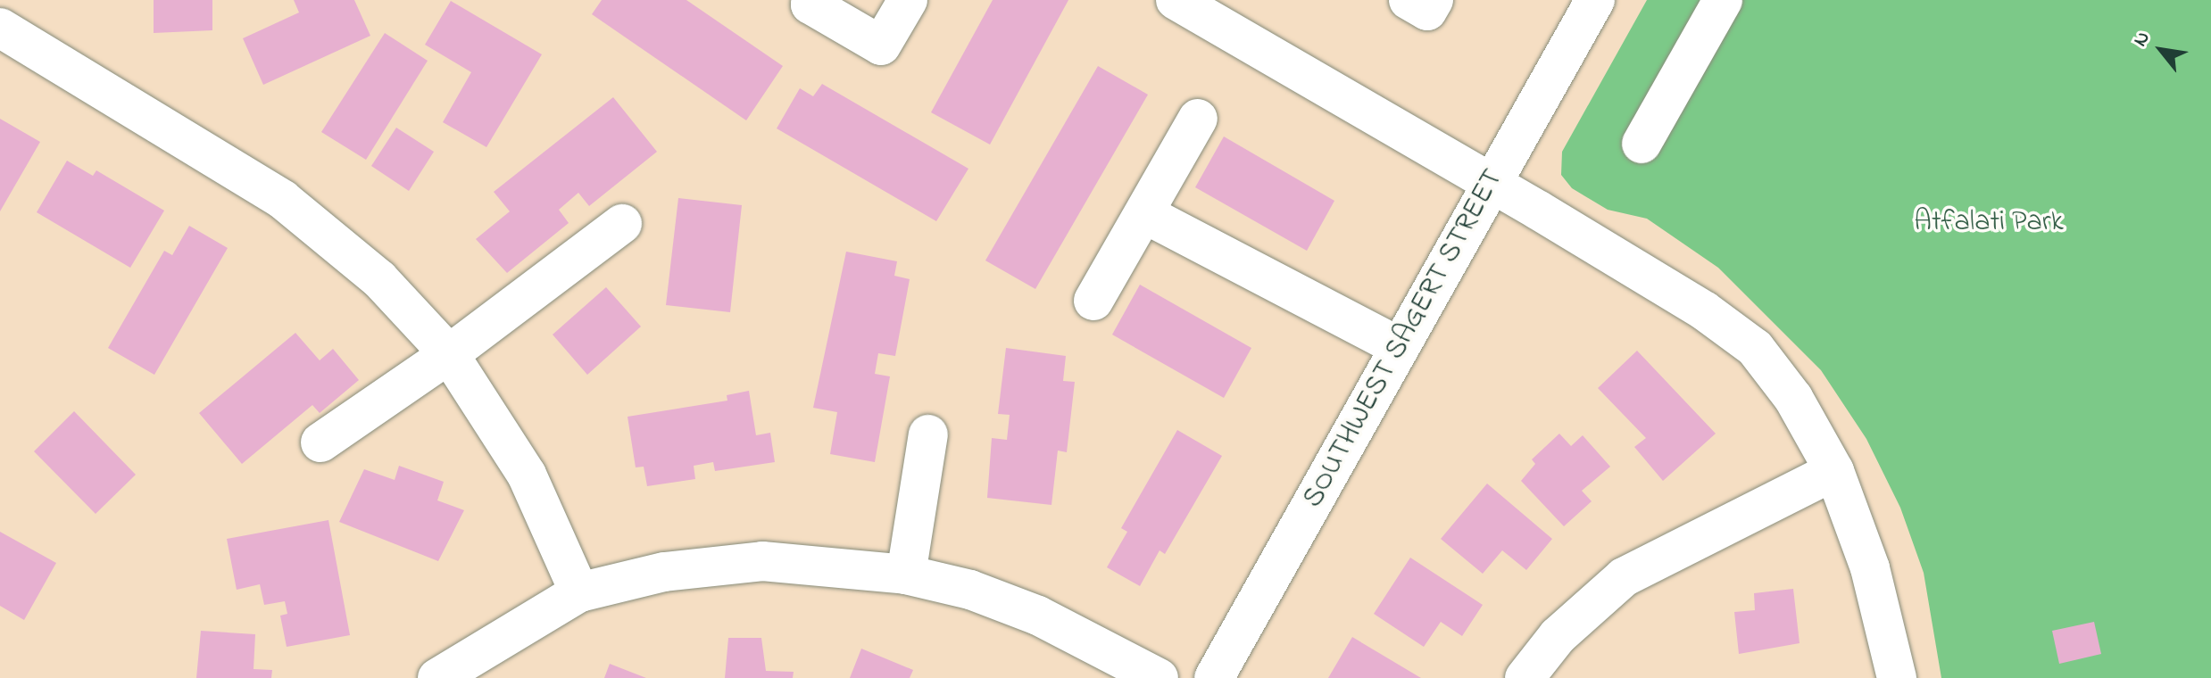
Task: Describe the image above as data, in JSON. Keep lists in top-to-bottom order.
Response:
{
  "streets": {
    "street": ["SOUTHWEST SAGERT STREET"]
  },
  "parks": ["Atfalati Park"],
  "north": "top left"
}
